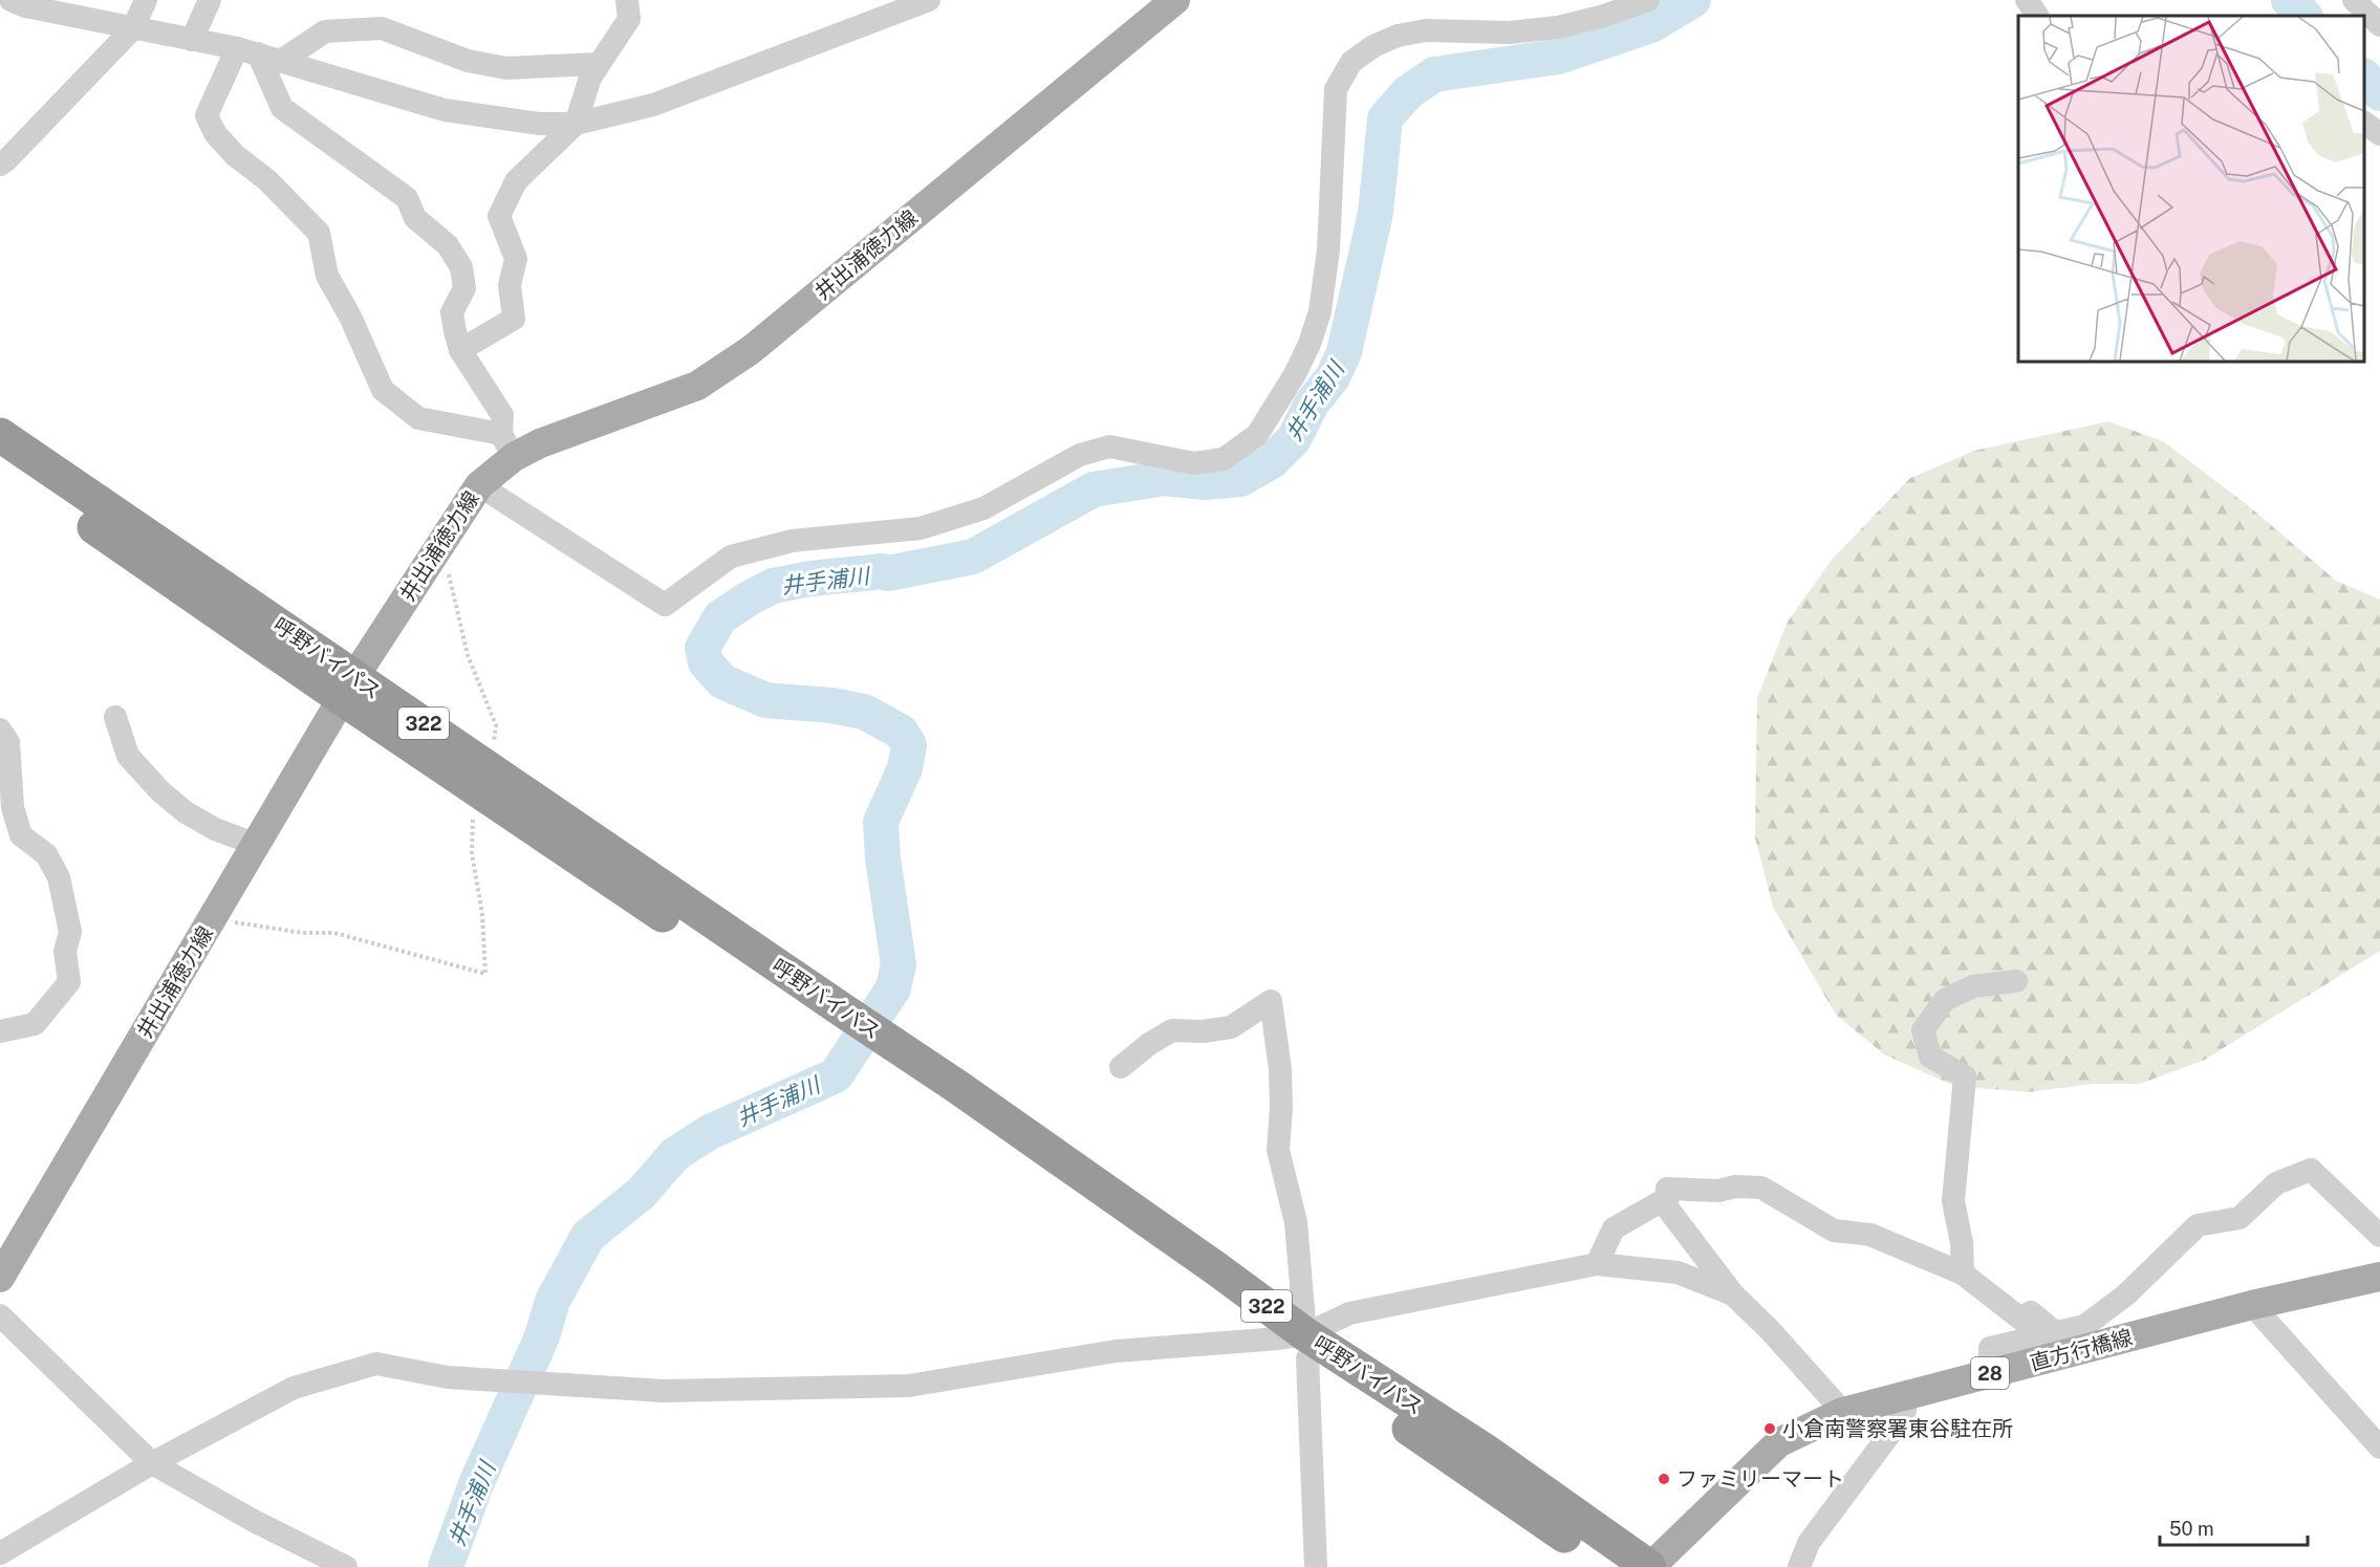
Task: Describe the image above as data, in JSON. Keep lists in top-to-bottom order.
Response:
{
  "streets": {
    "highway": ["呼野バイパス", "322"],
    "main road": ["井出浦徳力線", "直方行橋線", "28"]
  },
  "crossings": [
    ["井出浦徳力線", "呼野バイパス"],
    ["呼野バイパス", "直方行橋線"]
  ],
  "water": ["井手浦川"],
  "places": ["小倉南警察署東谷駐在所", "ファミリーマート"],
  "scale_bar": "50 m"
}
